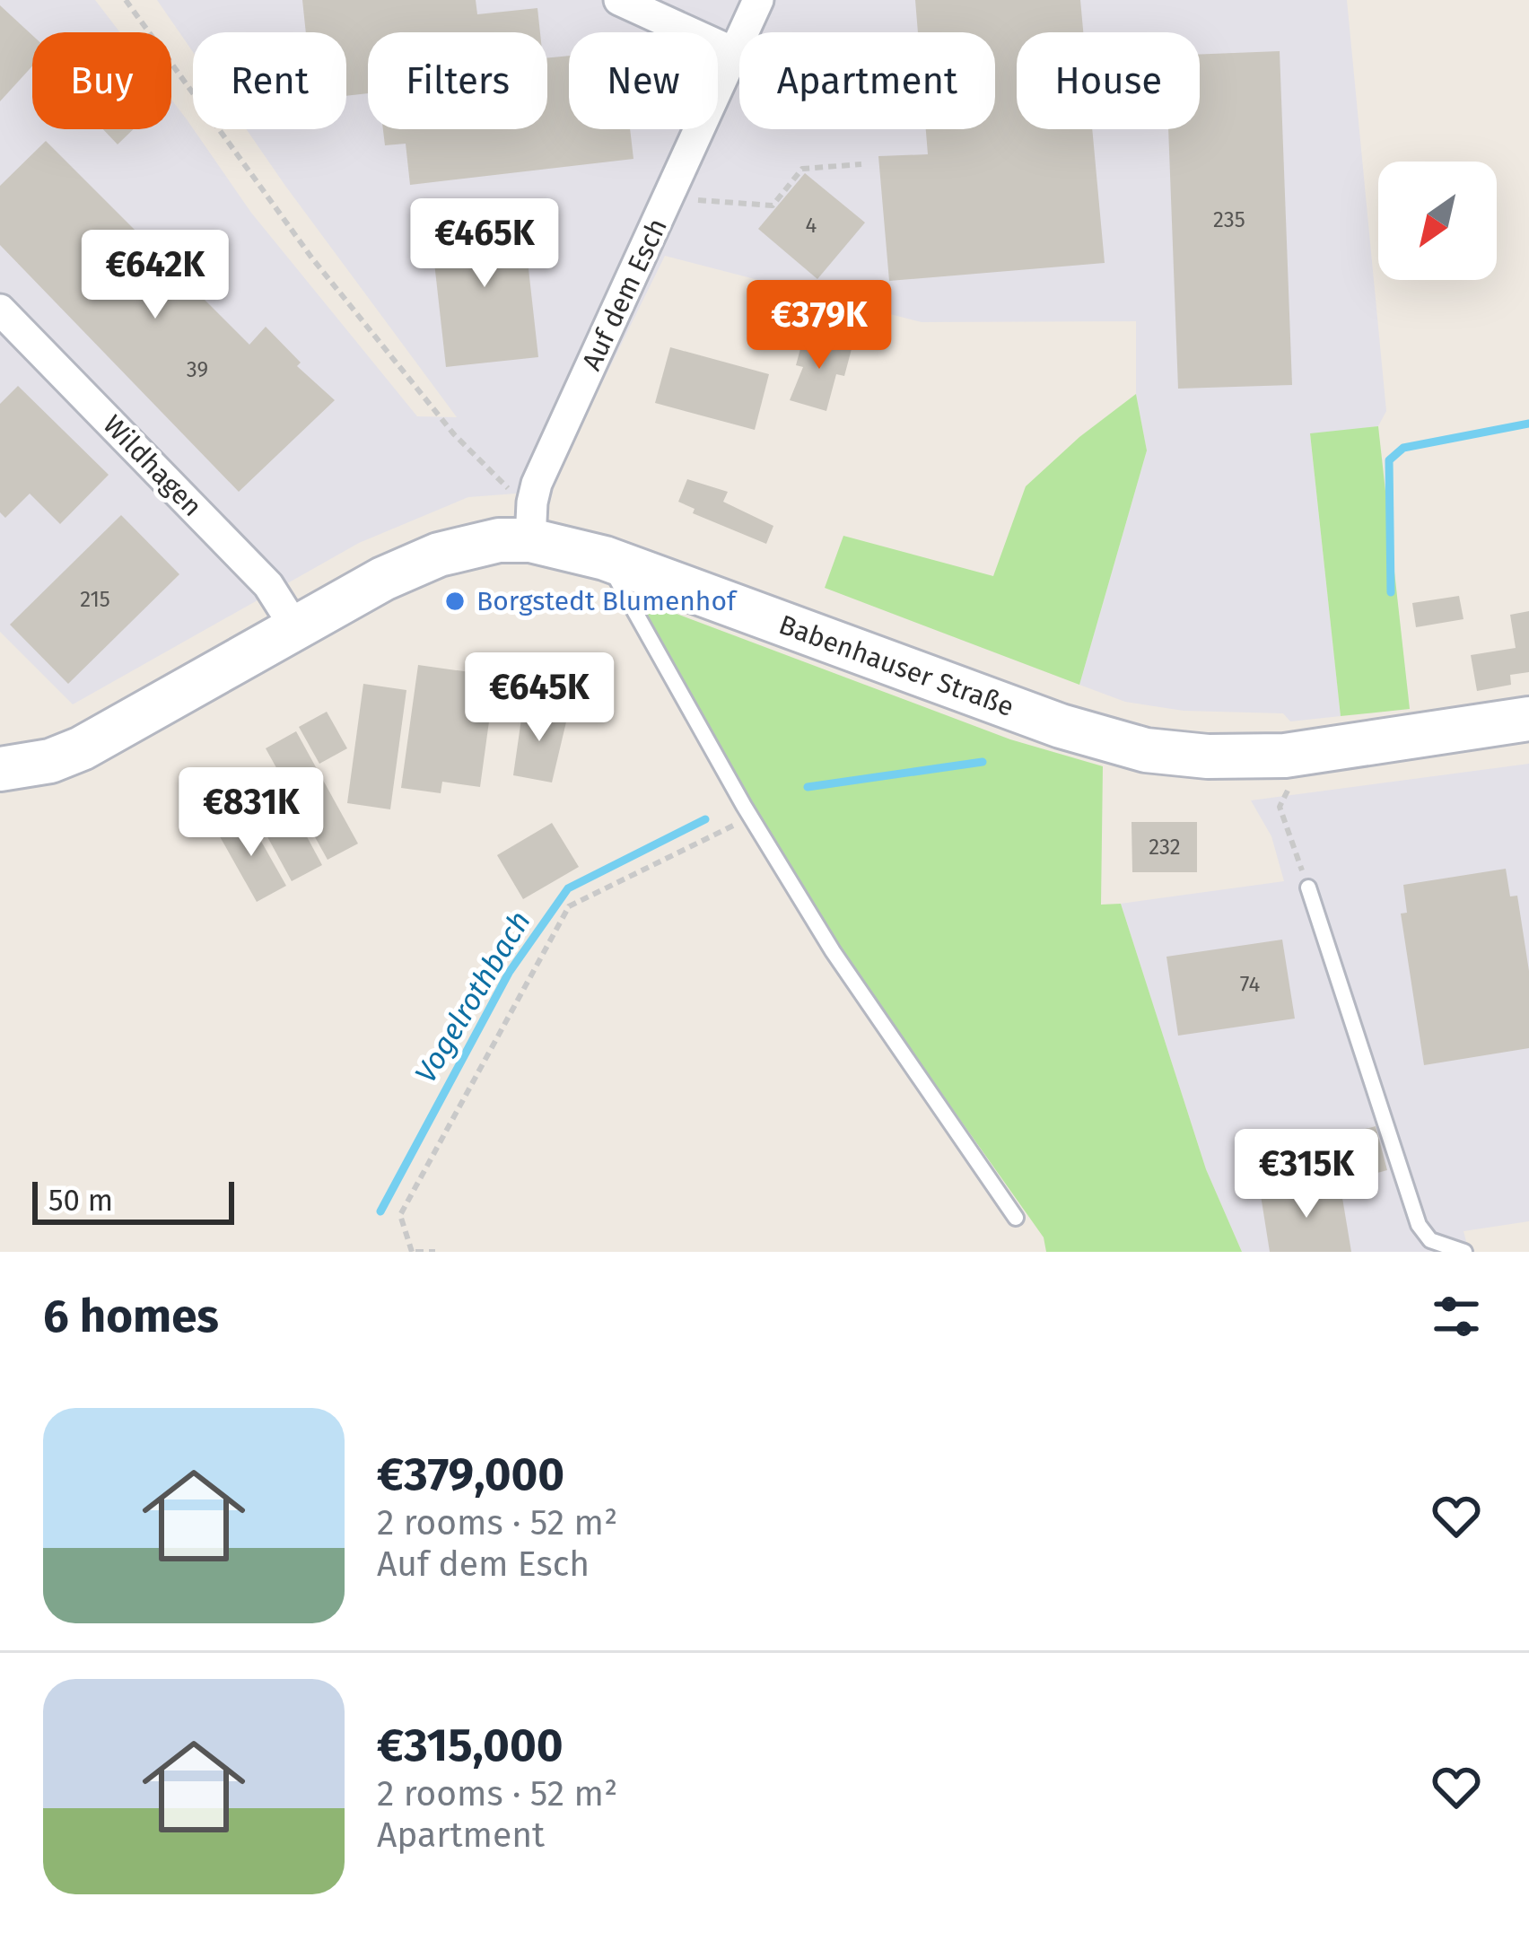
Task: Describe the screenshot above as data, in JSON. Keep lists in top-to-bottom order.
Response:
{
  "streets": {
    "main road": ["Babenhauser Straße"],
    "street": ["Auf dem Esch", "Wildhagen"]
  },
  "crossings": [
    ["Auf dem Esch", "Babenhauser Straße"],
    ["Wildhagen", "Babenhauser Straße"]
  ],
  "water": ["Vogelrothbach"],
  "places": ["Borgstedt Blumenhof"],
  "house_numbers": [
    "235",
    "4",
    "39",
    "215",
    "232",
    "74"
  ],
  "scale_bar": "50 m",
  "north": "bottom left",
  "page": {
    "chip": [
      "Buy",
      "Rent",
      "Filters",
      "New",
      "Apartment",
      "House"
    ],
    "price": [
      "€465K",
      "€642K",
      "€379K",
      "€645K",
      "€831K",
      "€315K"
    ],
    "scale": "50 m",
    "heading": "6 homes",
    "list": [
      {
        "name": "€379,000",
        "note": "2 rooms · 52 m² · Auf dem Esch"
      },
      {
        "name": "€315,000",
        "note": "2 rooms · 52 m² · Apartment"
      }
    ]
  }
}
